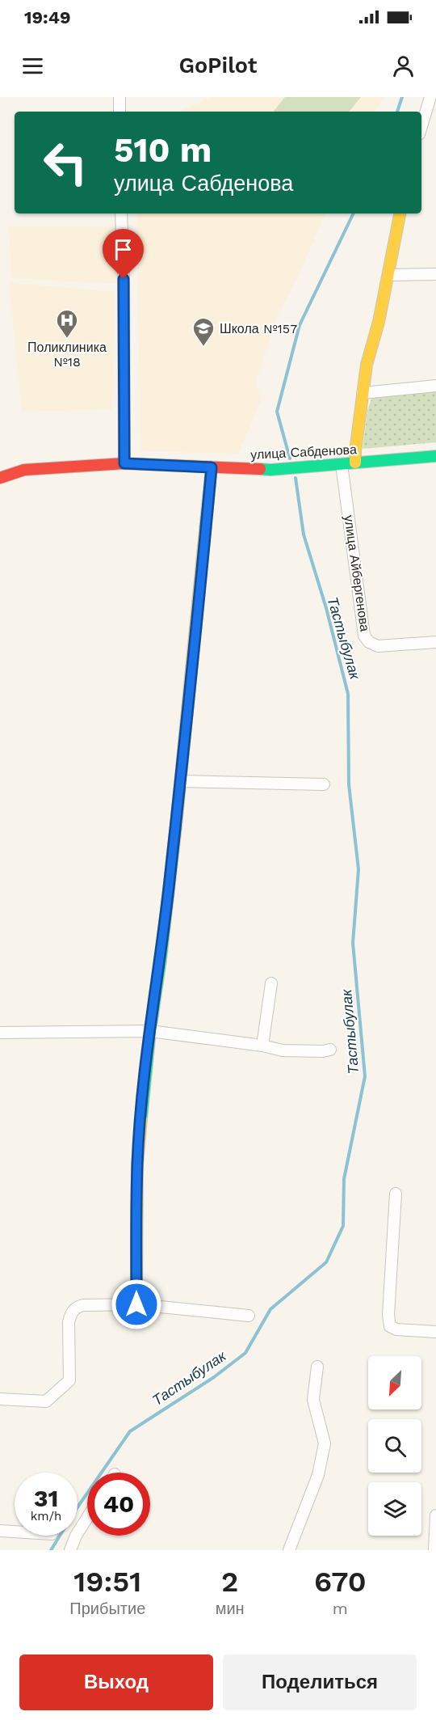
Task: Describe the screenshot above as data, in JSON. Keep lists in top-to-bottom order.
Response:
{
  "streets": {
    "street": ["улица Сабденова", "улица Айбергенова"]
  },
  "crossings": [
    ["улица Сабденова", "улица Айбергенова"]
  ],
  "water": ["Тастыбулак"],
  "places": {
    "hospital": ["Поликлиника №18"],
    "school or university": ["Школа №157"]
  },
  "north": "bottom left",
  "page": {
    "status": "19:49",
    "header": "GoPilot",
    "turn": ["510 m", "улица Сабденова"],
    "speed": "31 km/h",
    "limit": "40",
    "eta": [
      "19:51",
      "Прибытие",
      "2",
      "мин",
      "670",
      "m"
    ],
    "buttons": ["Выход", "Поделиться"]
  }
}
